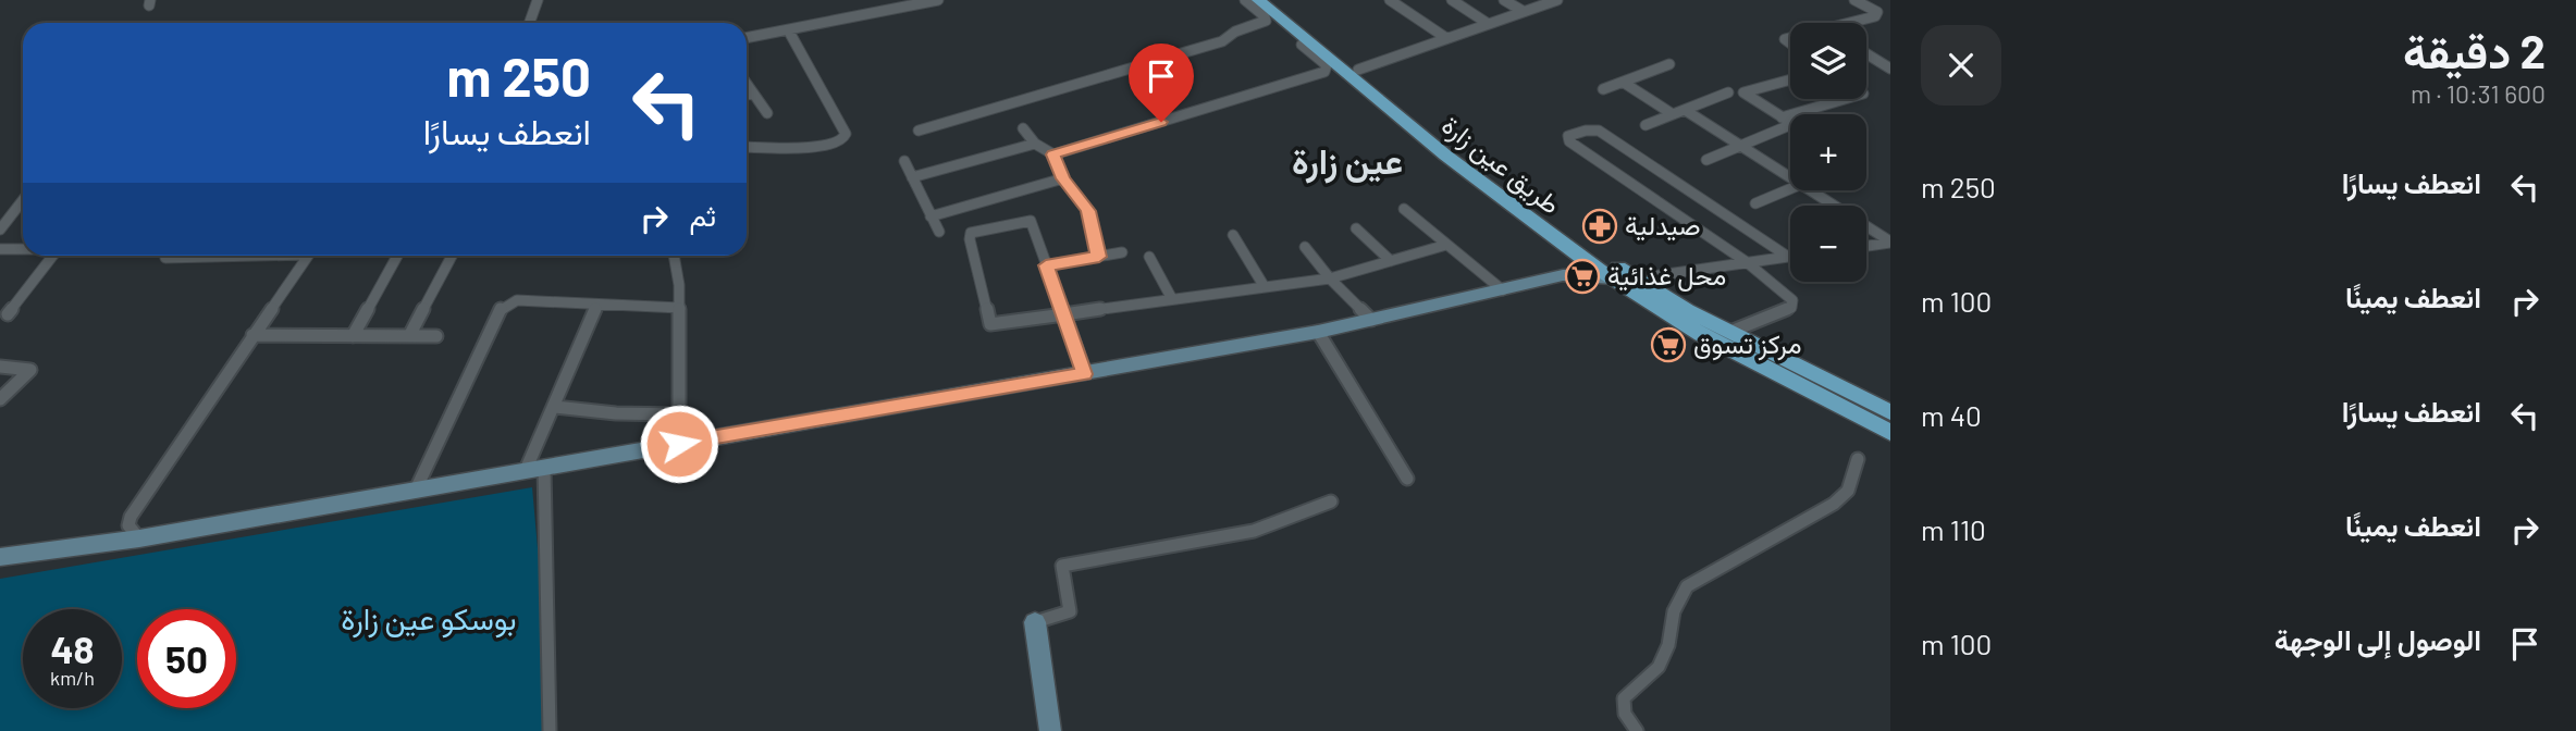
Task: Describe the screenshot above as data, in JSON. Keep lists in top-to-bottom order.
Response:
{
  "streets": {
    "main road": ["طريق عين زارة"]
  },
  "districts": ["عين زارة"],
  "parks": ["بوسكو عين زارة"],
  "places": {
    "pharmacy": ["صيدلية"],
    "supermarket": ["محل غذائية", "مركز تسوق"]
  },
  "page": {
    "heading": ["2 دقيقة", "600 m · 10:31"],
    "map_buttons": ["+", "−"],
    "turn": ["250 m", "انعطف يسارًا"],
    "list": [
      {
        "name": "انعطف يسارًا",
        "value": "250 m"
      },
      {
        "name": "انعطف يمينًا",
        "value": "100 m"
      },
      {
        "name": "انعطف يسارًا",
        "value": "40 m"
      },
      {
        "name": "انعطف يمينًا",
        "value": "110 m"
      },
      {
        "name": "الوصول إلى الوجهة",
        "value": "100 m"
      }
    ],
    "then": "ثم",
    "speed": "48 km/h",
    "limit": "50"
  }
}
